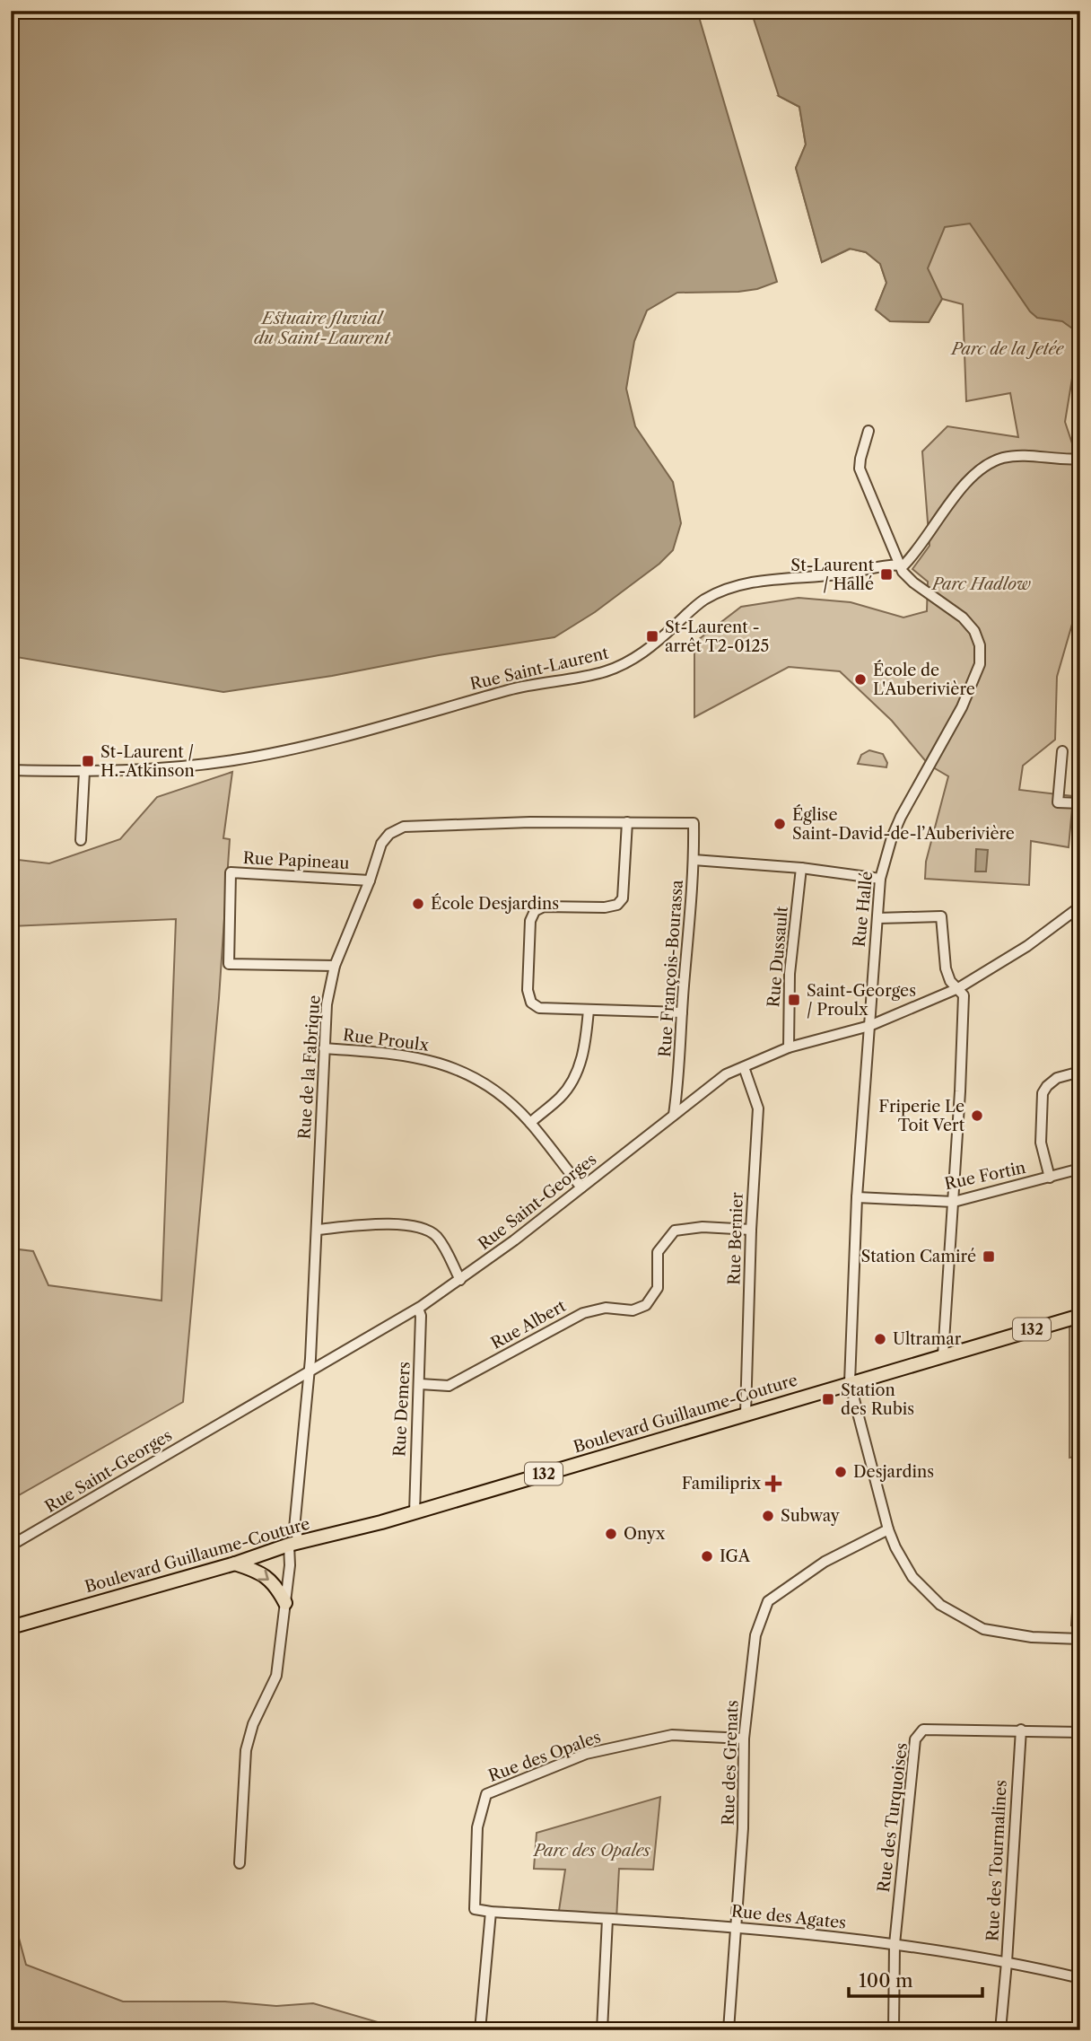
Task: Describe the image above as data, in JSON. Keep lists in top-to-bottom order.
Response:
{
  "streets": {
    "main road": ["132", "Boulevard Guillaume-Couture"],
    "street": [
      "Rue Saint-Laurent",
      "Rue Papineau",
      "Rue Hallé",
      "Rue Dussault",
      "Rue François-Bourassa",
      "Rue Proulx",
      "Rue de la Fabrique",
      "Rue Fortin",
      "Rue Saint-Georges",
      "Rue Bernier",
      "Rue Albert",
      "Rue Demers",
      "Rue des Opales",
      "Rue des Grenats",
      "Rue des Turquoises",
      "Rue des Tourmalines",
      "Rue des Agates"
    ]
  },
  "crossings": [
    ["Rue Saint-Laurent", "Rue Hallé"],
    ["Rue Papineau", "Rue de la Fabrique"],
    ["Rue Hallé", "Rue Fortin"],
    ["Rue Hallé", "Rue Saint-Georges"],
    ["Rue Hallé", "Boulevard Guillaume-Couture"],
    ["Rue Hallé", "Rue des Grenats"],
    ["Rue Dussault", "Rue Saint-Georges"],
    ["Rue François-Bourassa", "Rue de la Fabrique"],
    ["Rue François-Bourassa", "Rue Saint-Georges"],
    ["Rue Proulx", "Rue de la Fabrique"],
    ["Rue Proulx", "Rue Saint-Georges"],
    ["Rue de la Fabrique", "Rue Saint-Georges"],
    ["Rue de la Fabrique", "Boulevard Guillaume-Couture"],
    ["Rue Saint-Georges", "Rue Bernier"],
    ["Rue Saint-Georges", "Rue Demers"],
    ["Rue Bernier", "Rue Albert"],
    ["Rue Bernier", "Boulevard Guillaume-Couture"],
    ["Rue Albert", "Rue Demers"],
    ["Rue Demers", "Boulevard Guillaume-Couture"],
    ["Rue des Opales", "Rue des Grenats"],
    ["Rue des Opales", "Rue des Agates"],
    ["Rue des Grenats", "Rue des Agates"],
    ["Rue des Turquoises", "Rue des Tourmalines"],
    ["Rue des Turquoises", "Rue des Agates"],
    ["Rue des Tourmalines", "Rue des Agates"]
  ],
  "water": ["Estuaire fluvial du Saint-Laurent"],
  "parks": ["Parc de la Jetée", "Parc Hadlow", "Parc des Opales"],
  "places": {
    "transit": [
      "St-Laurent / Hallé",
      "St-Laurent - arrêt T2-0125",
      "St-Laurent / H.-Atkinson",
      "Saint-Georges / Proulx",
      "Station Camiré",
      "Station des Rubis"
    ],
    "other": [
      "École de L'Auberivière",
      "Église Saint-David-de-l’Auberivière",
      "École Desjardins",
      "Friperie Le Toit Vert",
      "Ultramar",
      "Desjardins",
      "Subway",
      "Onyx",
      "IGA"
    ],
    "health": ["Familiprix"]
  },
  "scale_bar": "100 m"
}
